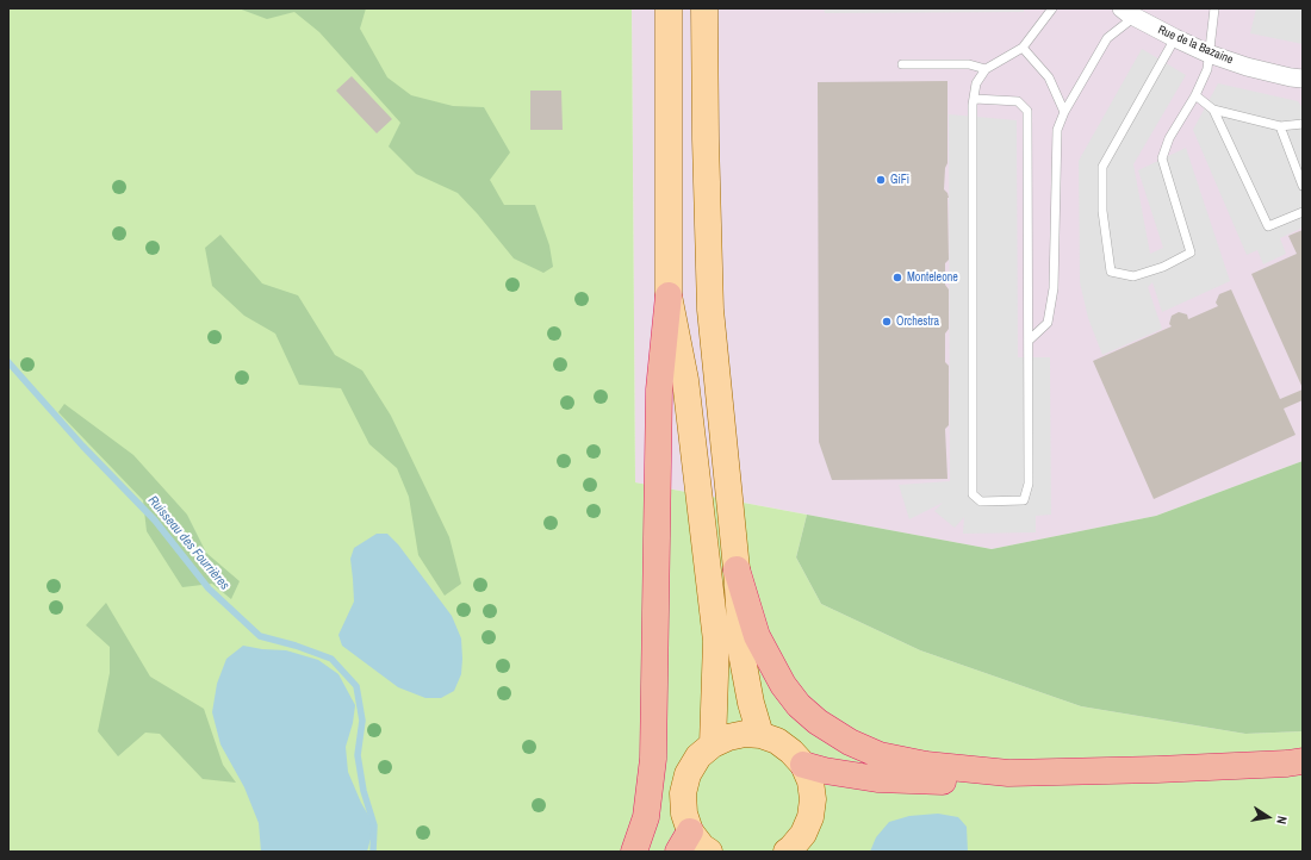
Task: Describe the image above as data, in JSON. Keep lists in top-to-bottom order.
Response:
{
  "streets": {
    "street": ["Rue de la Bazaine"]
  },
  "water": ["Ruisseau des Fourrières"],
  "places": ["GiFi", "Monteleone", "Orchestra"],
  "north": "right"
}
